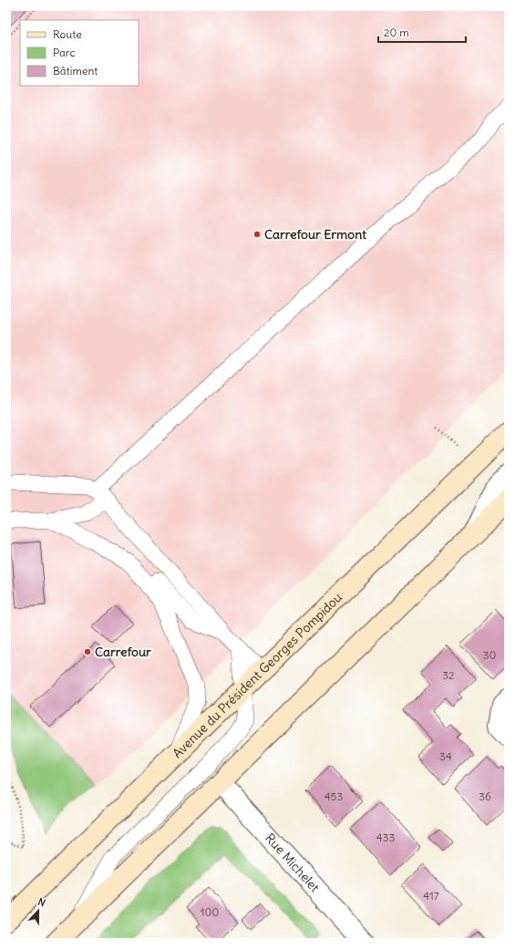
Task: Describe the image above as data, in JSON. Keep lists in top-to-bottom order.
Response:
{
  "streets": {
    "main road": ["Avenue du Président Georges Pompidou"],
    "street": ["Rue Michelet"]
  },
  "places": ["Carrefour Ermont", "Carrefour"],
  "house_numbers": [
    "30",
    "32",
    "34",
    "453",
    "36",
    "433",
    "417",
    "100"
  ],
  "legend": ["Route", "Parc", "Bâtiment"],
  "scale_bar": "20 m",
  "north": "top"
}
